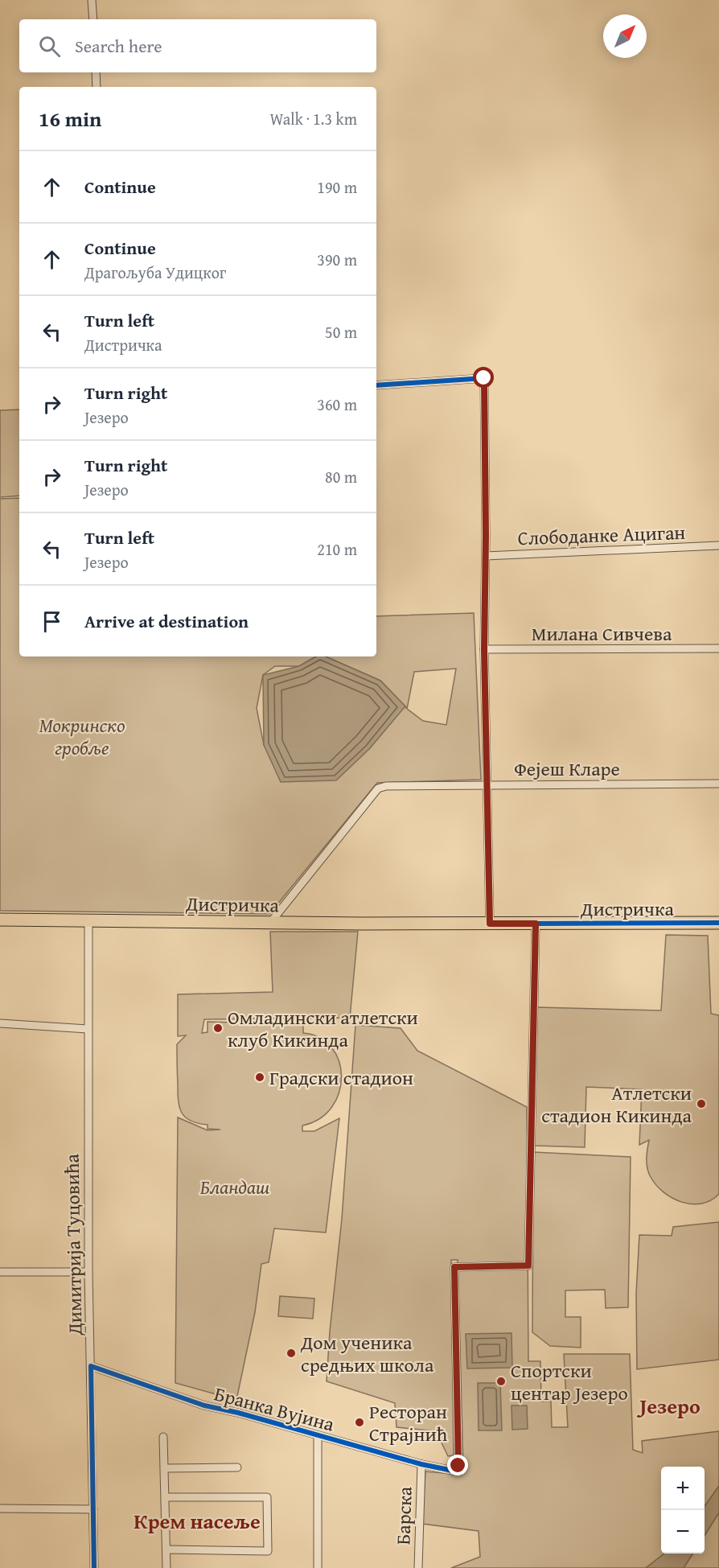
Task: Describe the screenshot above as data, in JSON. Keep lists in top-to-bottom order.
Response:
{
  "streets": {
    "main road": ["Дистричка"],
    "street": [
      "Слободанке Ациган",
      "Милана Сивчева",
      "Фејеш Кларе",
      "Димитрија Туцовића",
      "Бранка Вујина",
      "Барска"
    ]
  },
  "crossings": [
    ["Фејеш Кларе", "Дистричка"],
    ["Дистричка", "Димитрија Туцовића"],
    ["Дистричка", "Бранка Вујина"],
    ["Димитрија Туцовића", "Бранка Вујина"],
    ["Бранка Вујина", "Барска"]
  ],
  "districts": ["Језеро", "Крем насеље"],
  "parks": ["Мокринско гробље", "Бландаш"],
  "places": [
    "Омладински атлетски клуб Кикинда",
    "Градски стадион",
    "Атлетски стадион Кикинда",
    "Дом ученика средњих школа",
    "Спортски центар Језеро",
    "Ресторан Страјнић"
  ],
  "north": "top right",
  "page": {
    "search": "Search here",
    "heading": ["16 min", "Walk · 1.3 km"],
    "list": [
      ["Continue", "190 m"],
      ["Continue", "Драгољуба Удицког", "390 m"],
      ["Turn left", "Дистричка", "50 m"],
      ["Turn right", "Језеро", "360 m"],
      ["Turn right", "Језеро", "80 m"],
      ["Turn left", "Језеро", "210 m"],
      "Arrive at destination"
    ],
    "map_buttons": ["+", "−"]
  }
}
